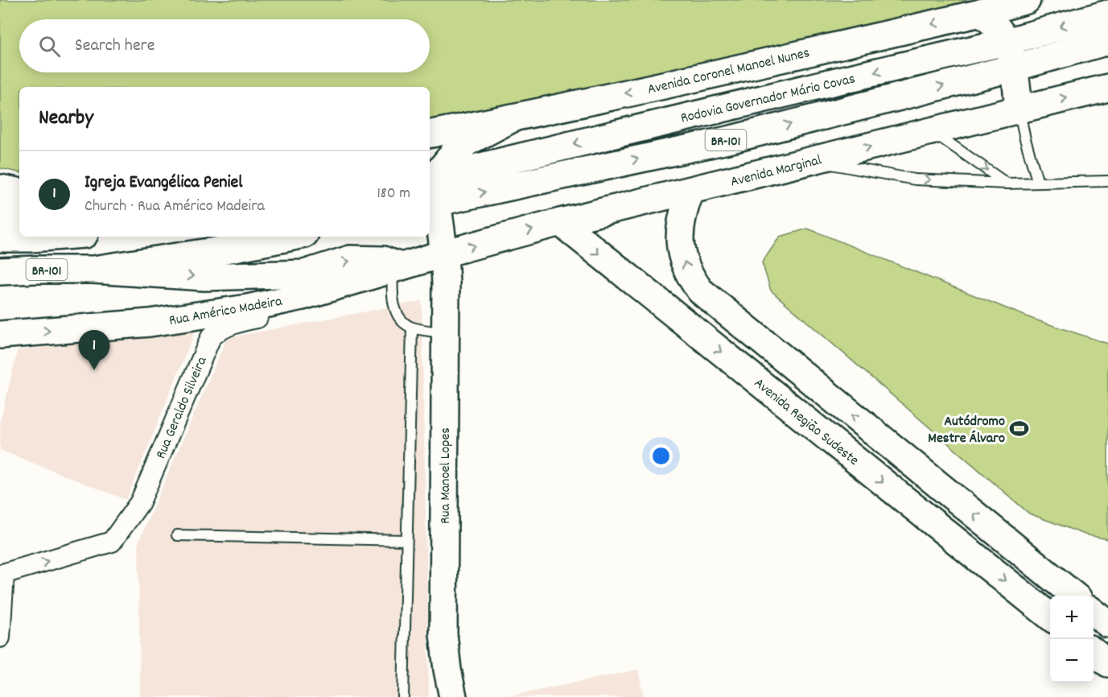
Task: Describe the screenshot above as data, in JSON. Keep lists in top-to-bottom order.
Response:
{
  "streets": {
    "street": [
      "Avenida Coronel Manoel Nunes",
      "Rodovia Governador Mário Covas",
      "BR-101",
      "Avenida Marginal",
      "Rua Américo Madeira",
      "Rua Geraldo Silveira",
      "Avenida Região Sudeste",
      "Rua Manoel Lopes"
    ]
  },
  "crossings": [
    ["Rodovia Governador Mário Covas", "Rua Manoel Lopes"],
    ["Avenida Marginal", "Rua Américo Madeira"],
    ["Avenida Marginal", "Avenida Região Sudeste"],
    ["Avenida Marginal", "Rua Manoel Lopes"],
    ["Rua Américo Madeira", "Rua Geraldo Silveira"],
    ["Rua Américo Madeira", "Rua Manoel Lopes"]
  ],
  "one_way": ["Avenida Coronel Manoel Nunes", "Avenida Marginal", "Rua Geraldo Silveira"],
  "places": {
    "sports": ["Autódromo Mestre Álvaro"]
  },
  "page": {
    "search": "Search here",
    "heading": "Nearby",
    "list": [
      {
        "mark": "1",
        "name": "Igreja Evangélica Peniel",
        "note": "Church · Rua Américo Madeira",
        "value": "180 m"
      }
    ],
    "pins": "1",
    "map_buttons": ["+", "−"]
  }
}
